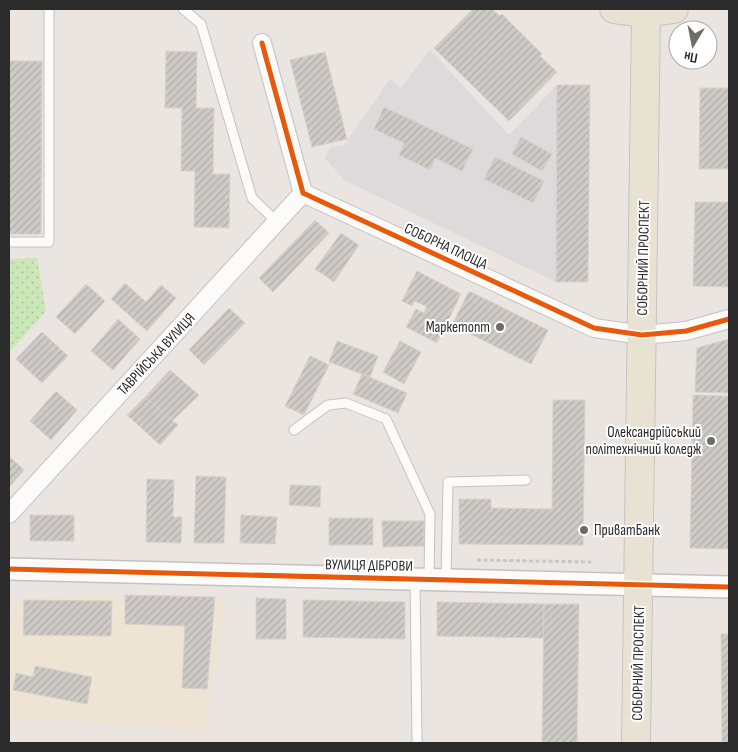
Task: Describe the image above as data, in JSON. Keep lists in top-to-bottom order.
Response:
{
  "streets": {
    "main road": ["СОБОРНИЙ ПРОСПЕКТ"],
    "street": ["СОБОРНА ПЛОЩА", "ТАВРІЙСЬКА ВУЛИЦЯ", "ВУЛИЦЯ ДІБРОВИ"]
  },
  "crossings": [
    ["СОБОРНА ПЛОЩА", "СОБОРНИЙ ПРОСПЕКТ"],
    ["СОБОРНА ПЛОЩА", "ТАВРІЙСЬКА ВУЛИЦЯ"],
    ["СОБОРНИЙ ПРОСПЕКТ", "ВУЛИЦЯ ДІБРОВИ"]
  ],
  "places": ["Маркетопт", "Олександрійський політехнічний коледж", "ПриватБанк"],
  "north": "bottom"
}
